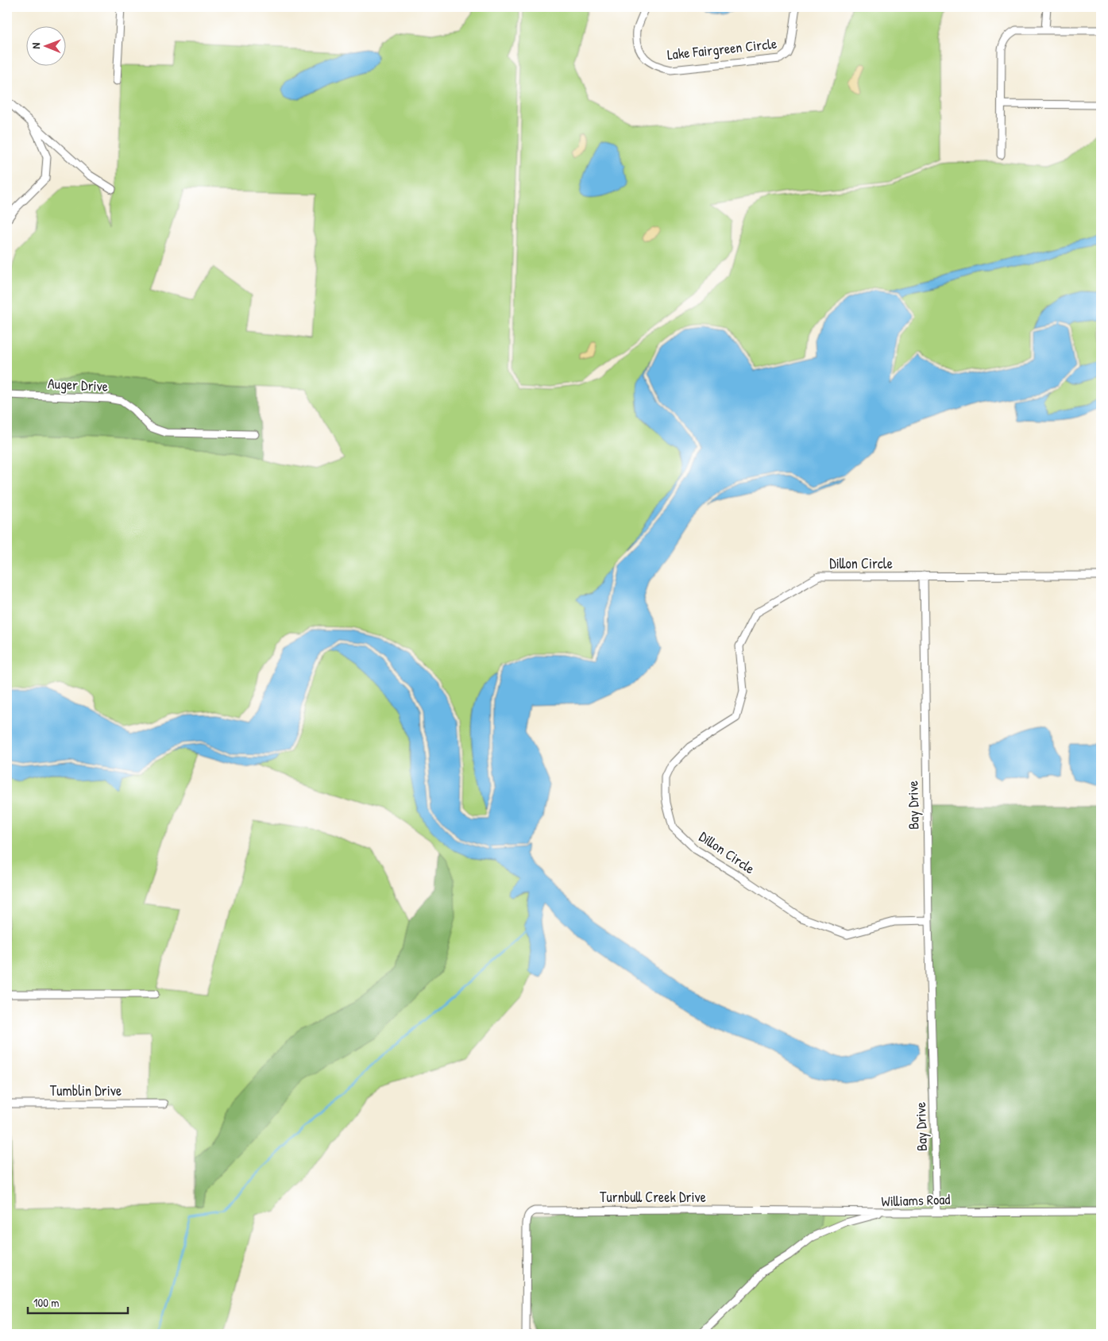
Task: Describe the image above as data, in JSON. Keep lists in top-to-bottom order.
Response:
{
  "streets": {
    "street": [
      "Lake Fairgreen Circle",
      "Auger Drive",
      "Dillon Circle",
      "Bay Drive",
      "Tumblin Drive",
      "Turnbull Creek Drive",
      "Williams Road"
    ]
  },
  "crossings": [
    ["Dillon Circle", "Bay Drive"],
    ["Bay Drive", "Williams Road"],
    ["Turnbull Creek Drive", "Williams Road"]
  ],
  "scale_bar": "100 m",
  "north": "left"
}
